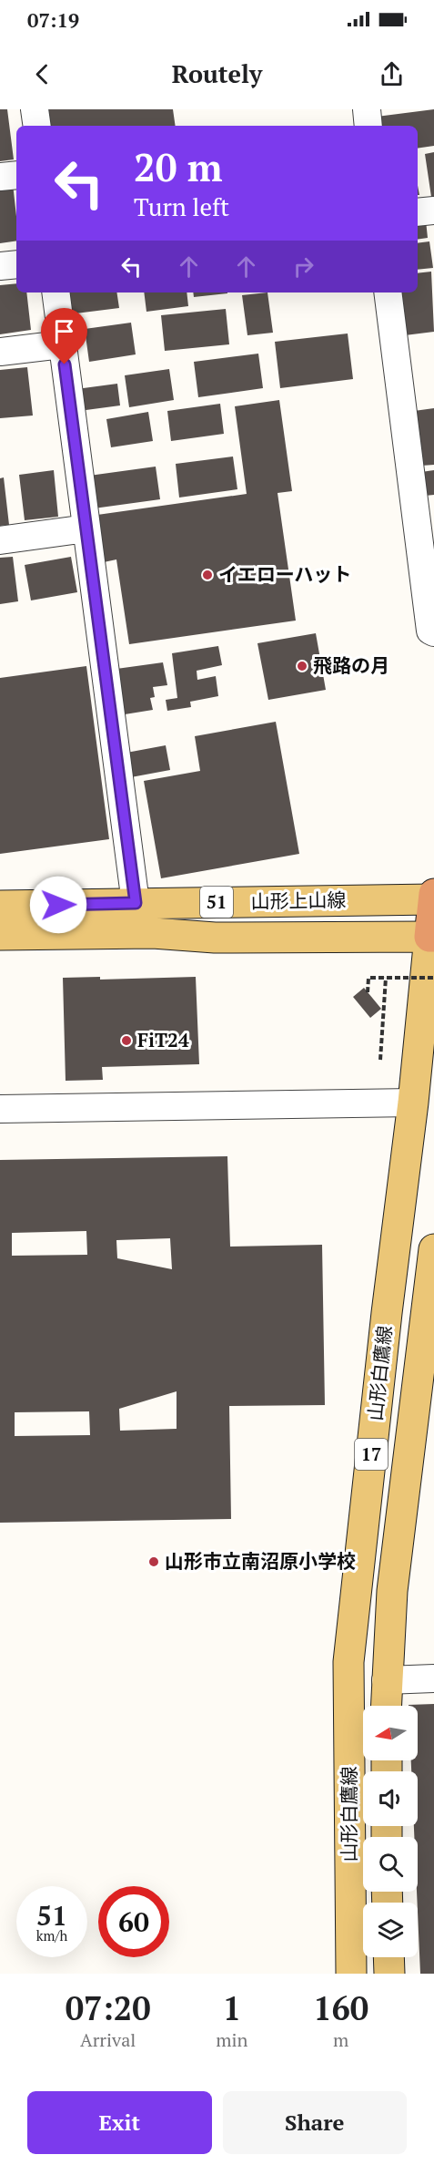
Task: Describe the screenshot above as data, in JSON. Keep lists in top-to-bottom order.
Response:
{
  "streets": {
    "main road": [
      "山形上山線",
      "51",
      "山形白鷹線",
      "17"
    ]
  },
  "crossings": [
    ["山形上山線", "山形白鷹線"]
  ],
  "places": [
    "イエローハット",
    "飛路の月",
    "FiT24",
    "山形市立南沼原小学校"
  ],
  "north": "left",
  "page": {
    "status": "07:19",
    "header": "Routely",
    "turn": ["20 m", "Turn left"],
    "speed": "51 km/h",
    "limit": "60",
    "eta": [
      "07:20",
      "Arrival",
      "1",
      "min",
      "160",
      "m"
    ],
    "buttons": ["Exit", "Share"]
  }
}
